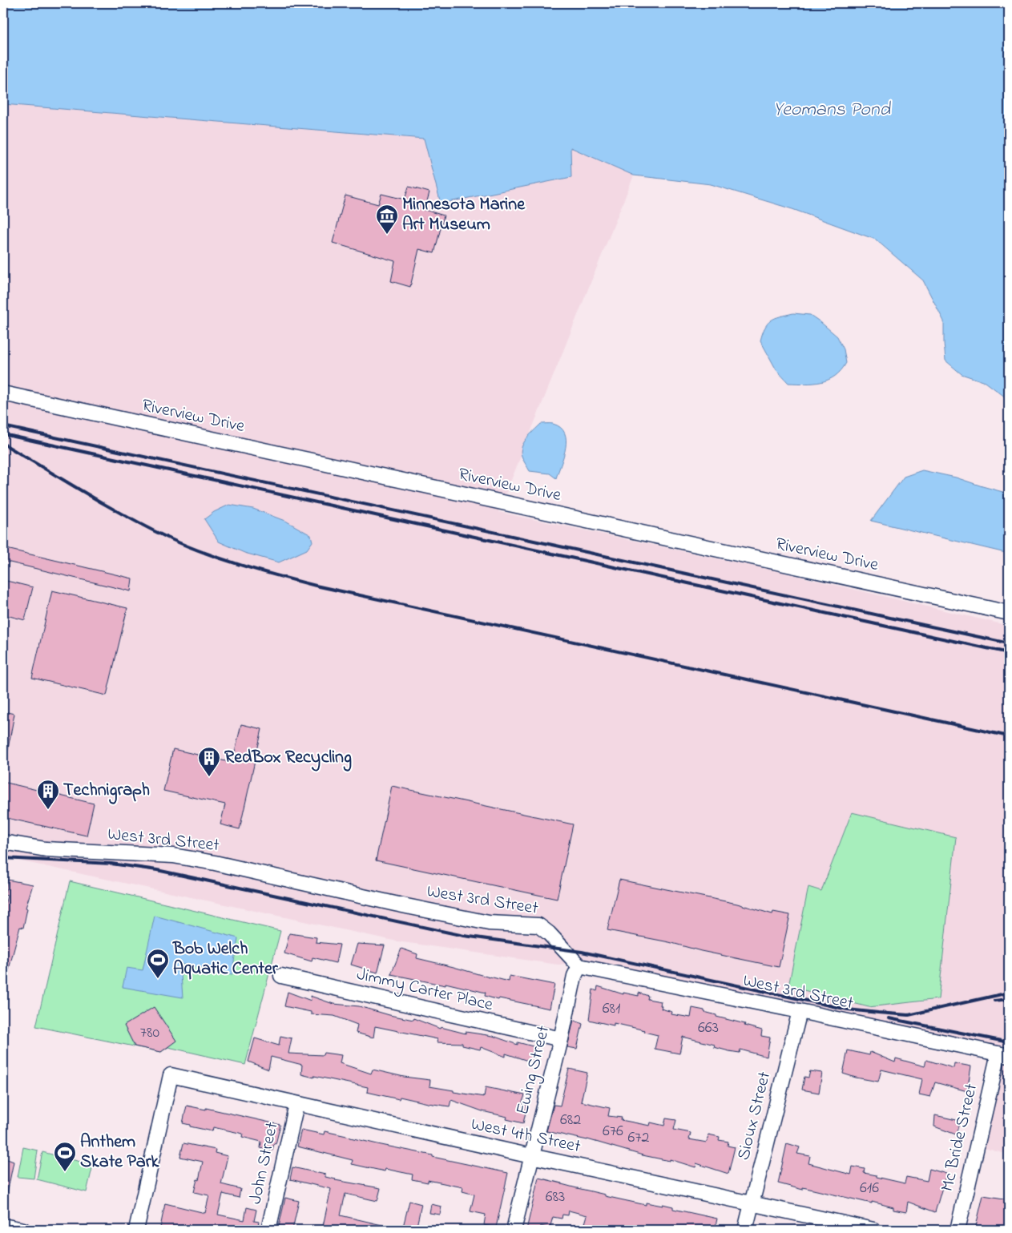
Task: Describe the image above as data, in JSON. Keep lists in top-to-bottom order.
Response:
{
  "streets": {
    "street": [
      "Riverview Drive",
      "West 3rd Street",
      "Jimmy Carter Place",
      "Ewing Street",
      "Sioux Street",
      "West 4th Street",
      "Mc Bride Street",
      "John Street"
    ]
  },
  "crossings": [
    ["West 3rd Street", "Ewing Street"],
    ["West 3rd Street", "Sioux Street"],
    ["West 3rd Street", "Mc Bride Street"],
    ["Jimmy Carter Place", "Ewing Street"],
    ["Ewing Street", "West 4th Street"],
    ["Sioux Street", "West 4th Street"],
    ["West 4th Street", "John Street"]
  ],
  "water": ["Yeomans Pond"],
  "places": {
    "museum": ["Minnesota Marine Art Museum"],
    "building": ["RedBox Recycling", "Technigraph"],
    "sports": ["Bob Welch Aquatic Center", "Anthem Skate Park"]
  },
  "house_numbers": [
    "681",
    "663",
    "780",
    "682",
    "676",
    "672",
    "616",
    "683"
  ]
}
